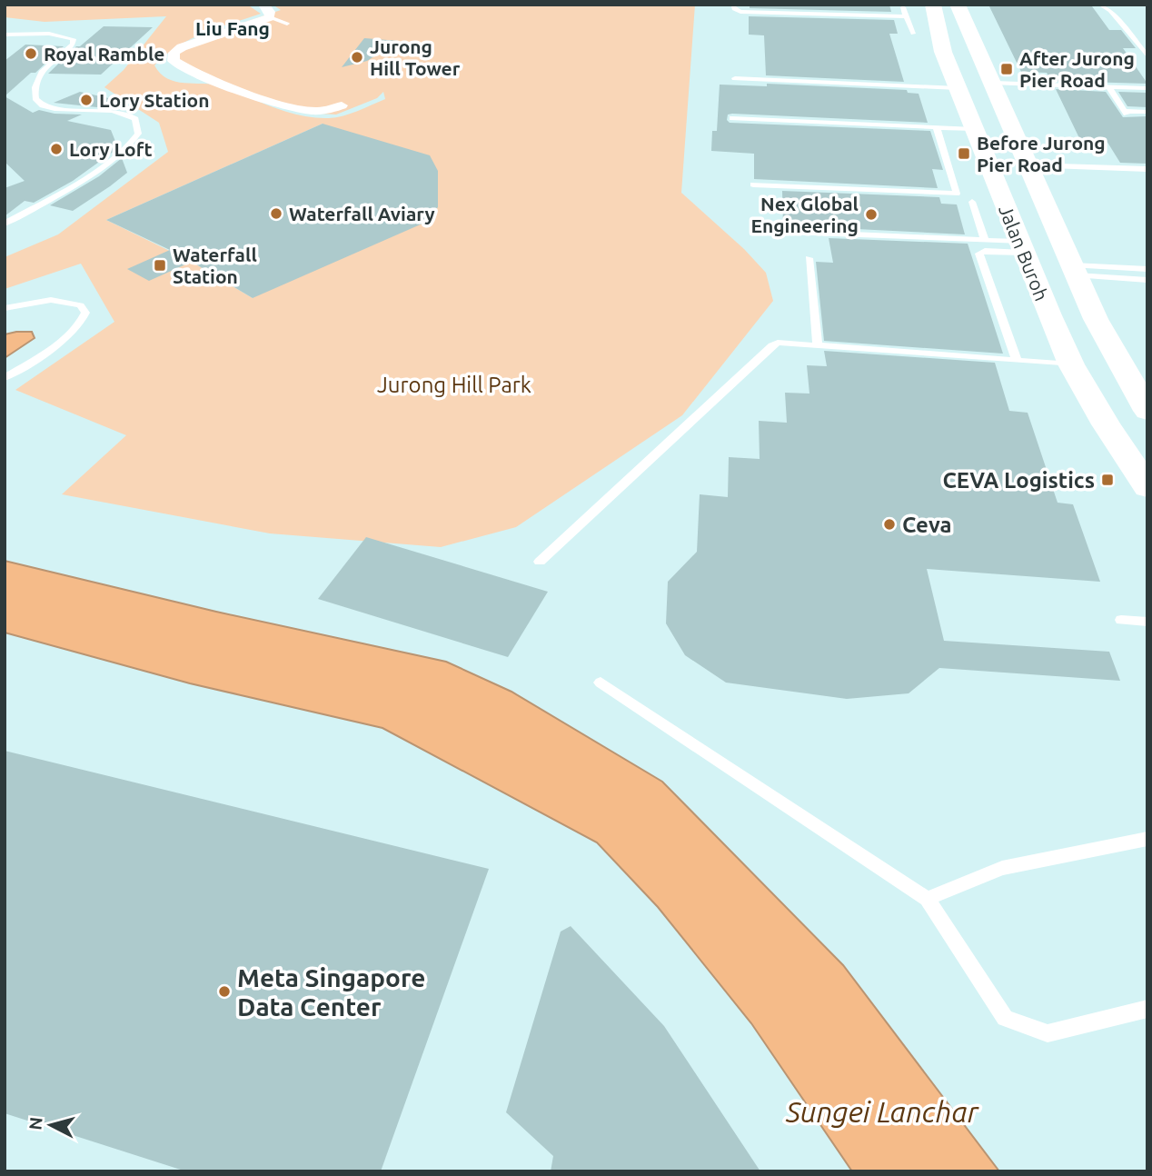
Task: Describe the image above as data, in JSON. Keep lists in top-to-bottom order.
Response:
{
  "streets": {
    "main road": ["Jalan Buroh"]
  },
  "districts": ["Liu Fang"],
  "water": ["Sungei Lanchar"],
  "parks": ["Jurong Hill Park"],
  "places": {
    "other": [
      "Royal Ramble",
      "Jurong Hill Tower",
      "Lory Station",
      "Lory Loft",
      "Waterfall Aviary",
      "Nex Global Engineering",
      "Ceva",
      "Meta Singapore Data Center"
    ],
    "transit": [
      "After Jurong Pier Road",
      "Before Jurong Pier Road",
      "Waterfall Station",
      "CEVA Logistics"
    ]
  },
  "north": "left"
}
